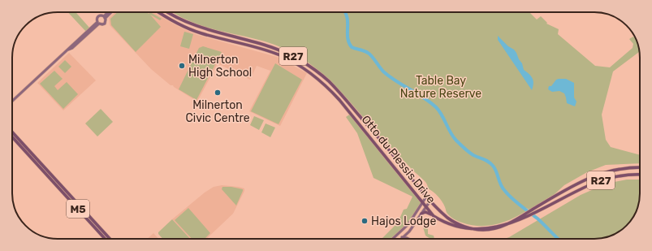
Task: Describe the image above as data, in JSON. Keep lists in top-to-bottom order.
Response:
{
  "streets": {
    "main road": ["R27", "Otto du Plessis Drive", "M5"]
  },
  "parks": ["Table Bay Nature Reserve"],
  "places": ["Milnerton High School", "Milnerton Civic Centre", "Hajos Lodge"]
}
